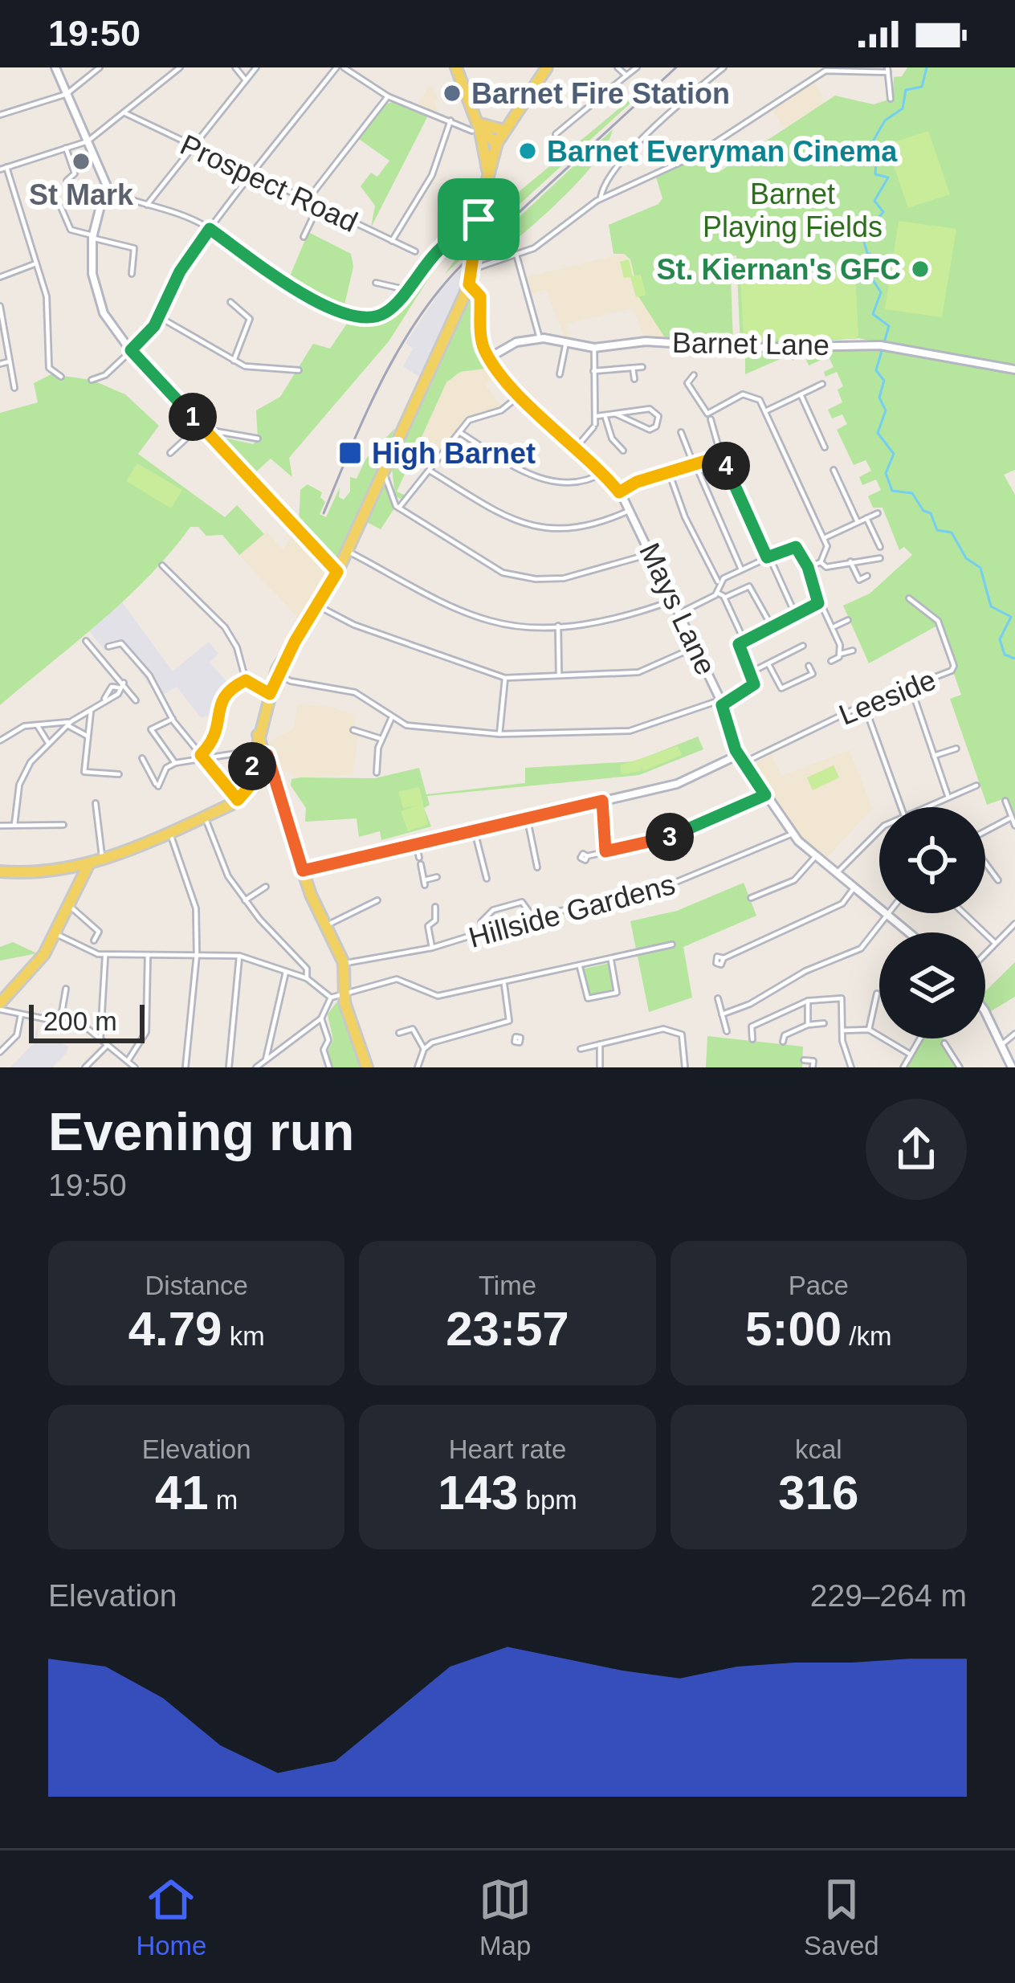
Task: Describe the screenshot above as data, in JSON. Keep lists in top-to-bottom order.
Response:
{
  "streets": {
    "street": [
      "Prospect Road",
      "Barnet Lane",
      "Mays Lane",
      "Leeside",
      "Hillside Gardens"
    ]
  },
  "crossings": [
    ["Barnet Lane", "Mays Lane"],
    ["Mays Lane", "Leeside"],
    ["Mays Lane", "Hillside Gardens"]
  ],
  "parks": ["Barnet Playing Fields"],
  "places": {
    "other": [
      "Barnet Fire Station",
      "Barnet Everyman Cinema",
      "St Mark",
      "St. Kiernan's GFC"
    ],
    "transit": ["High Barnet"]
  },
  "scale_bar": "200 m",
  "page": {
    "status": "19:50",
    "pins": [
      "1",
      "4",
      "2",
      "3"
    ],
    "scale": "200 m",
    "heading": ["Evening run", "19:50"],
    "stats": [
      ["Distance", "4.79 km"],
      ["Time", "23:57"],
      ["Pace", "5:00 /km"],
      ["Elevation", "41 m"],
      ["Heart rate", "143 bpm"],
      ["kcal", "316"]
    ],
    "chart": ["Elevation", "229–264 m"],
    "tabs": ["Home", "Map", "Saved"]
  }
}
